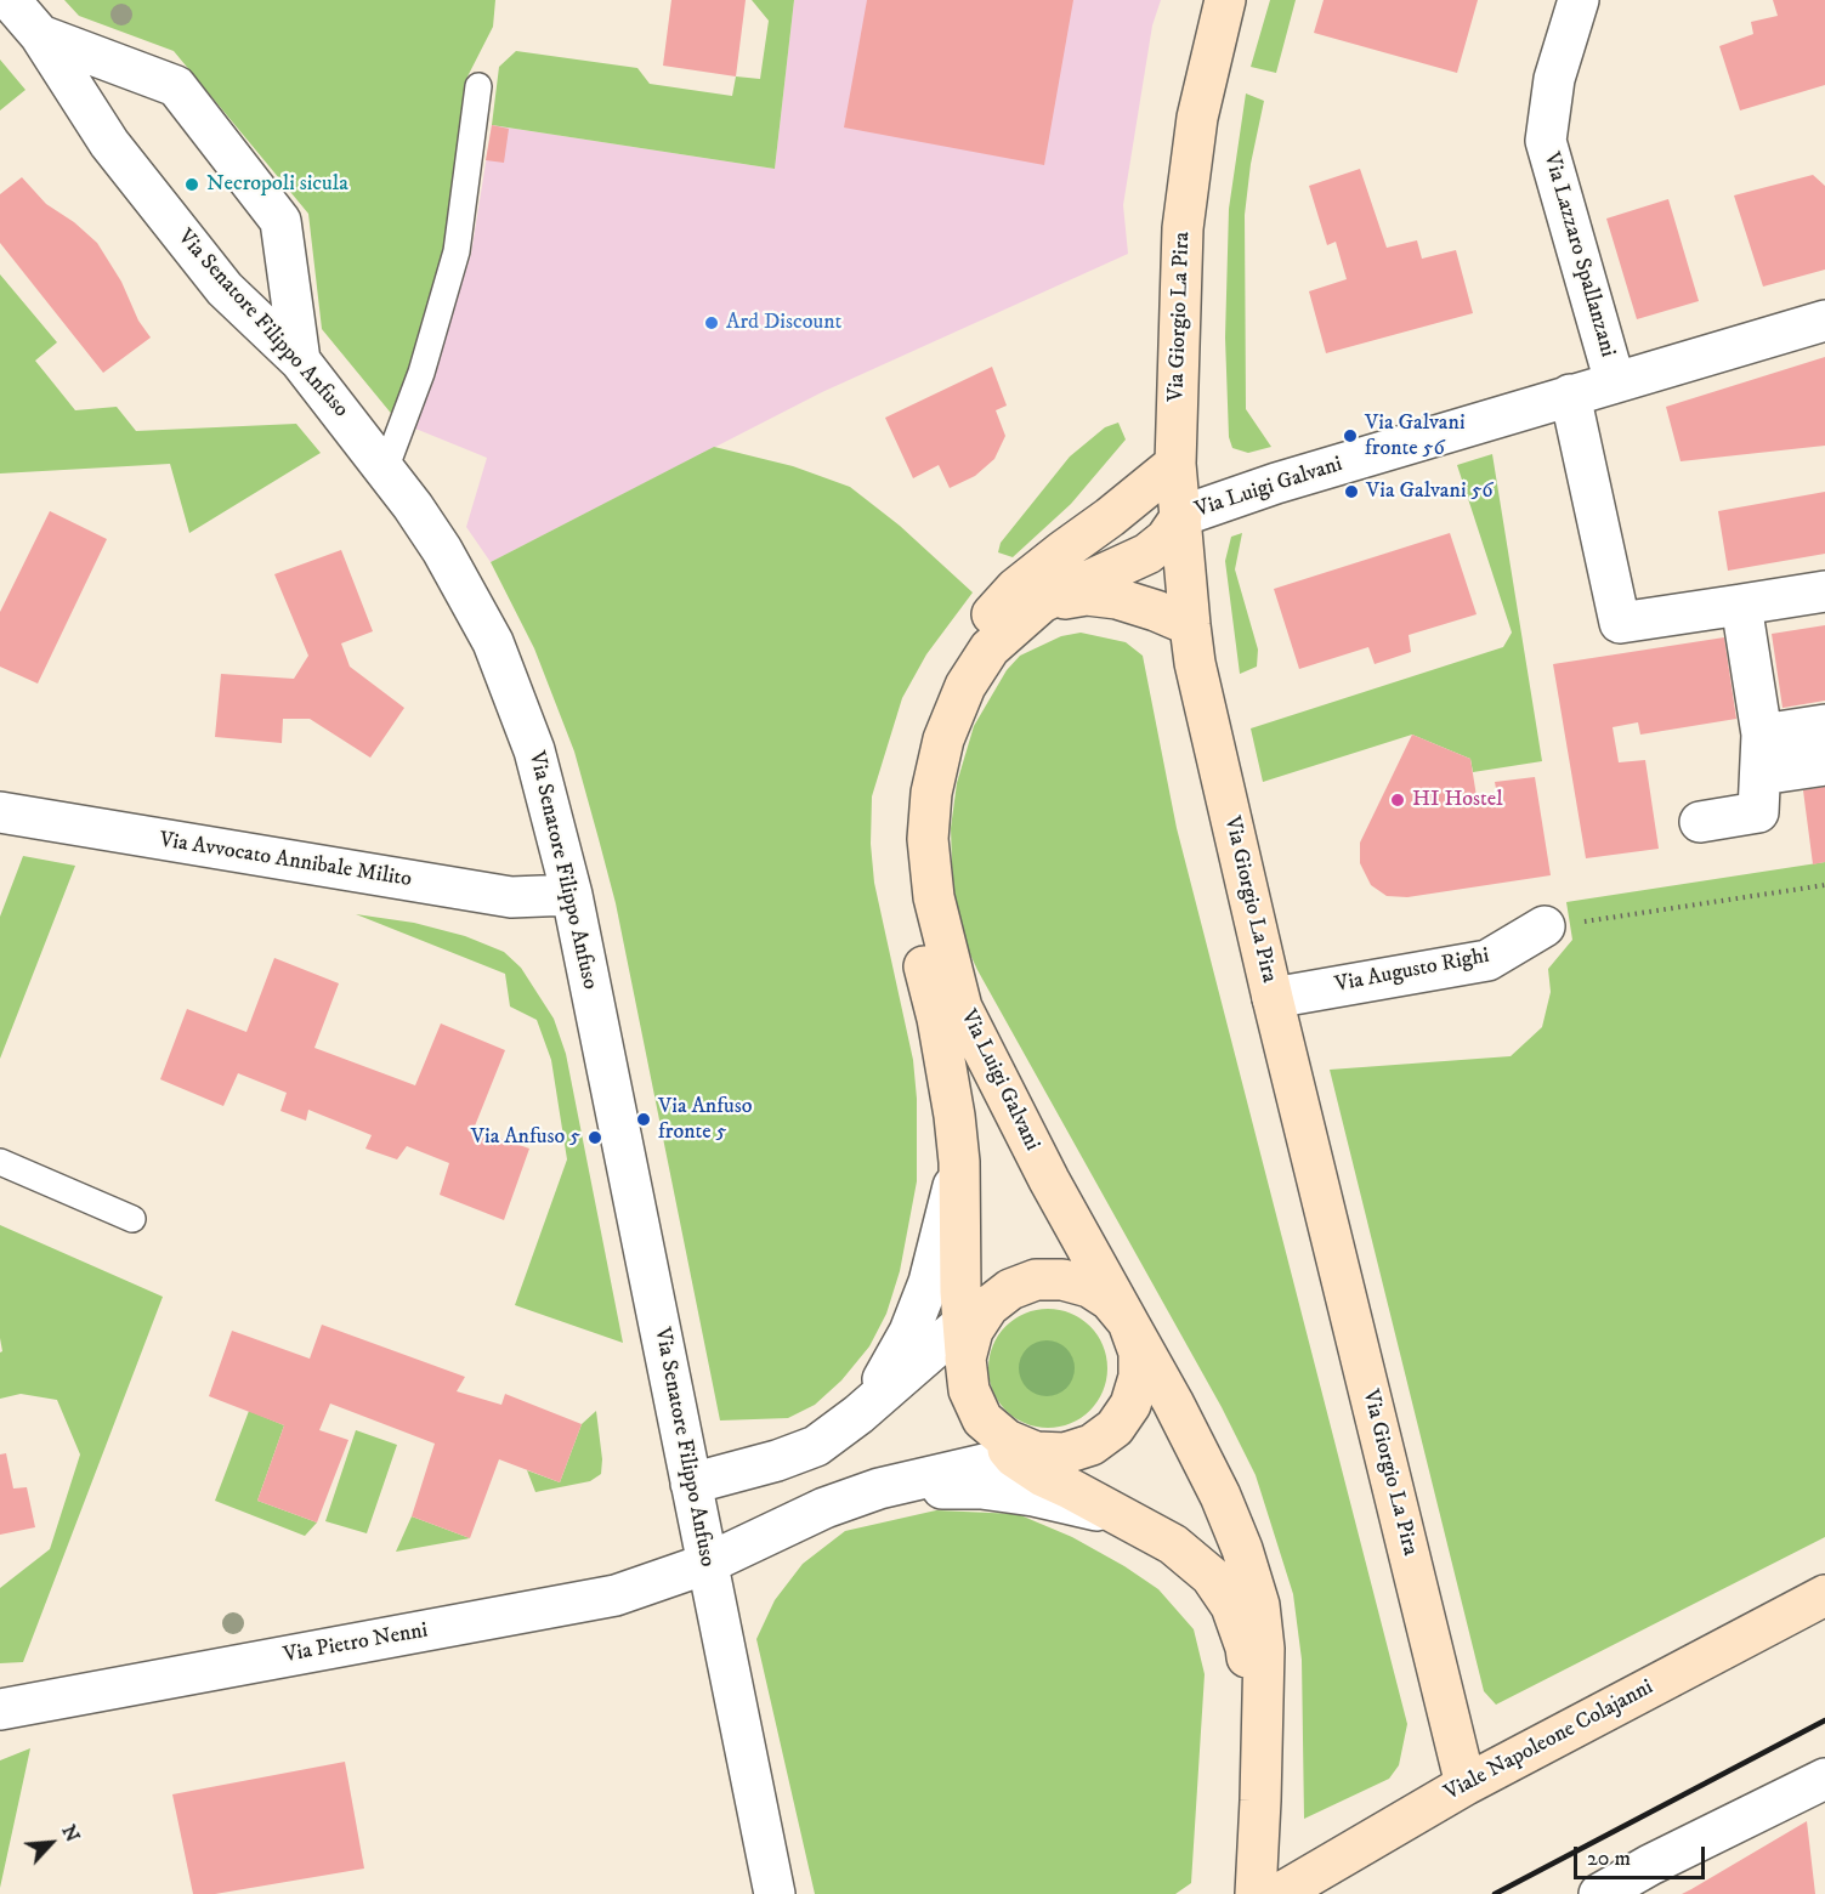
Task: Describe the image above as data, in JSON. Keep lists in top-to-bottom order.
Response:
{
  "streets": {
    "main road": ["Via Giorgio La Pira", "Via Luigi Galvani", "Viale Napoleone Colajanni"],
    "street": [
      "Via Lazzaro Spallanzani",
      "Via Senatore Filippo Anfuso",
      "Via Avvocato Annibale Milito",
      "Via Augusto Righi",
      "Via Pietro Nenni"
    ]
  },
  "crossings": [
    ["Via Lazzaro Spallanzani", "Via Luigi Galvani"],
    ["Via Giorgio La Pira", "Via Luigi Galvani"],
    ["Via Giorgio La Pira", "Via Augusto Righi"],
    ["Via Giorgio La Pira", "Viale Napoleone Colajanni"],
    ["Via Senatore Filippo Anfuso", "Via Avvocato Annibale Milito"],
    ["Via Senatore Filippo Anfuso", "Via Pietro Nenni"]
  ],
  "places": [
    "Necropoli sicula",
    "Ard Discount",
    "Via Galvani fronte 56",
    "Via Galvani 56",
    "HI Hostel",
    "Via Anfuso fronte 5",
    "Via Anfuso 5"
  ],
  "scale_bar": "20 m",
  "north": "top right"
}
